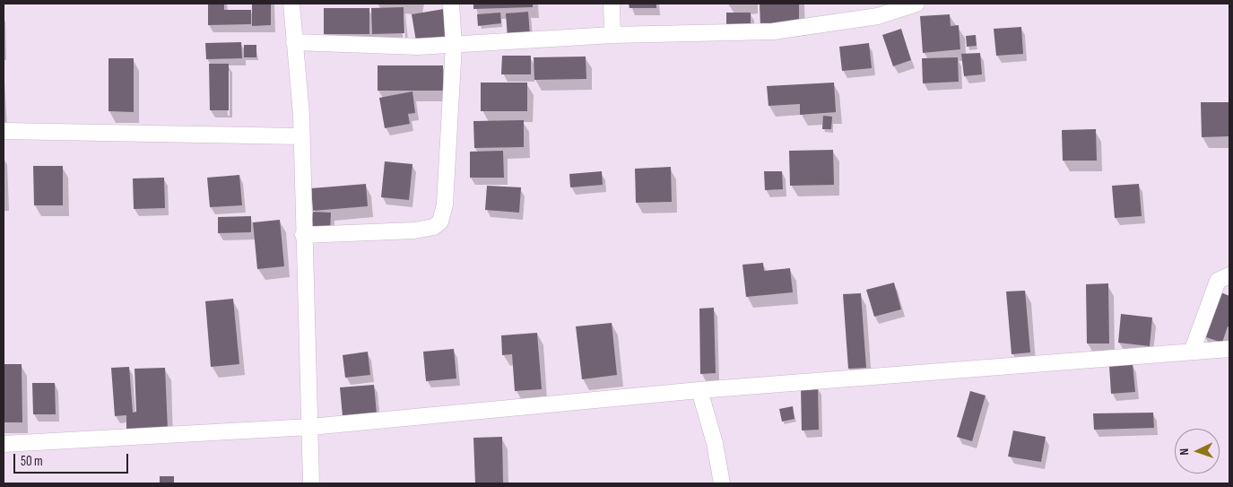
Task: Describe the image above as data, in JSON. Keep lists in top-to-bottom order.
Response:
{
  "scale_bar": "50 m",
  "north": "left"
}
